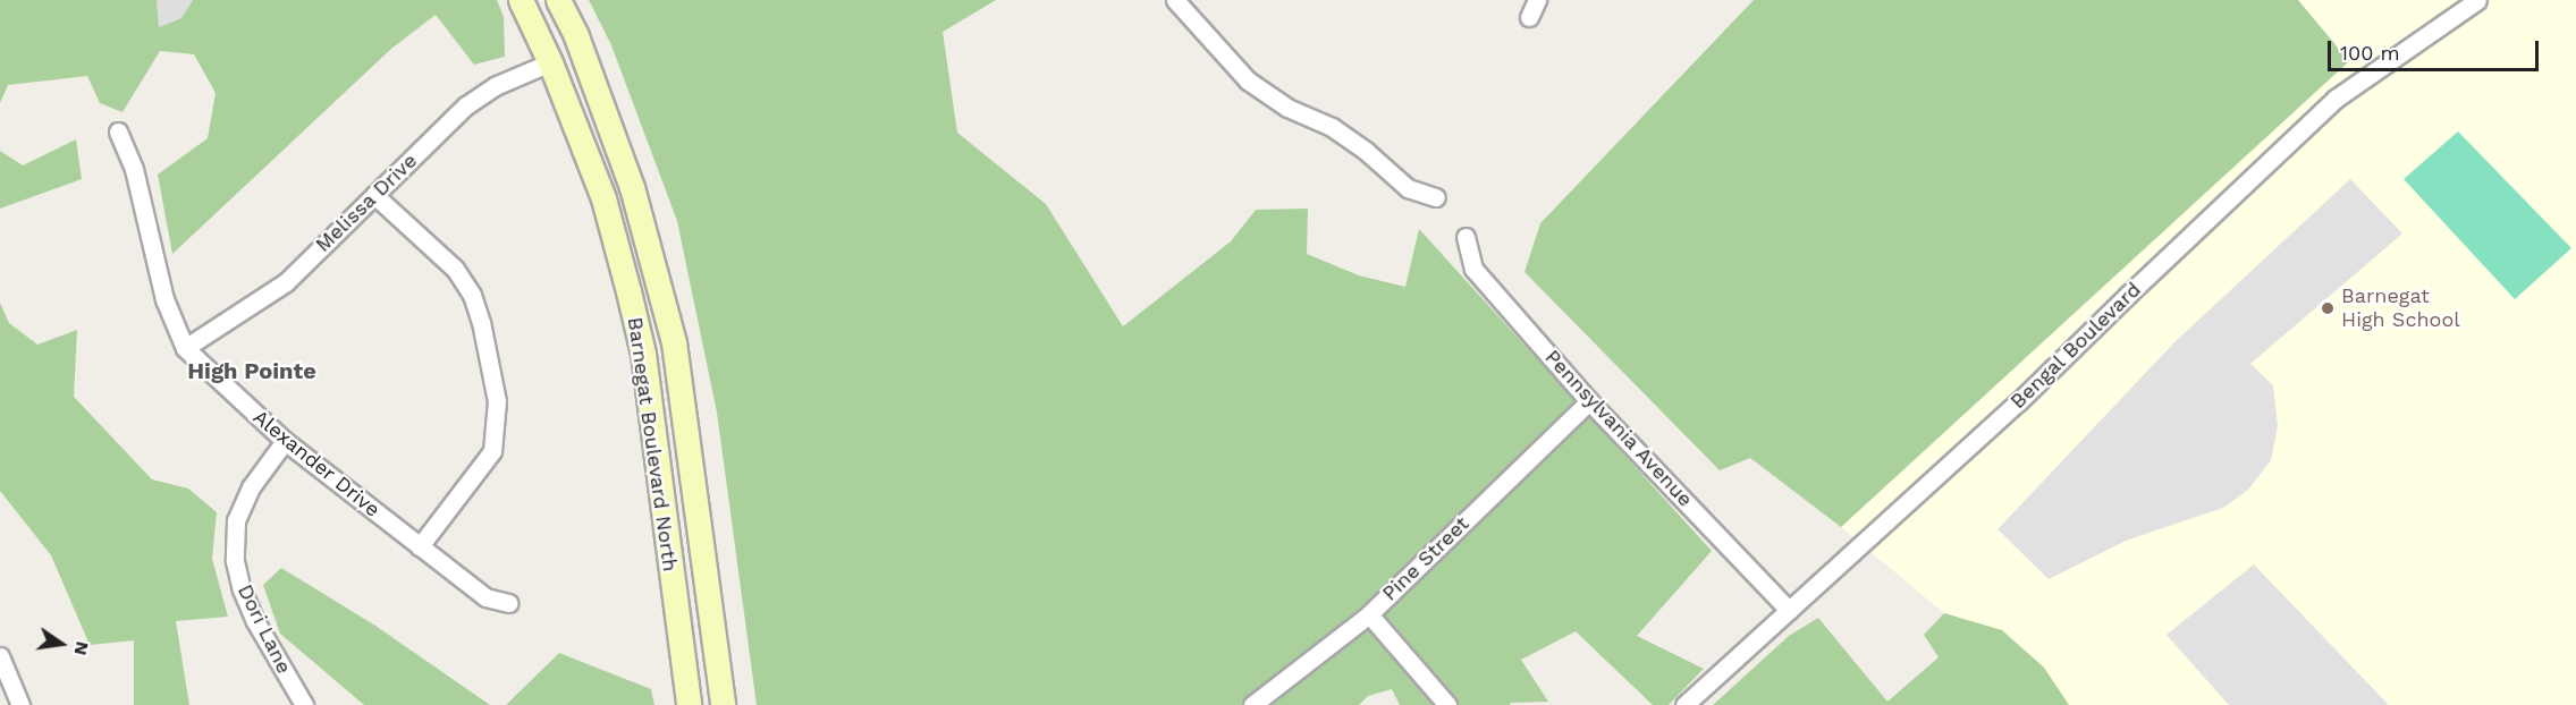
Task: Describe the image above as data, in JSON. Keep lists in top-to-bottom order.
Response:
{
  "streets": {
    "street": [
      "Melissa Drive",
      "Bengal Boulevard",
      "Pennsylvania Avenue",
      "Barnegat Boulevard North",
      "Alexander Drive",
      "Pine Street",
      "Dori Lane"
    ]
  },
  "crossings": [
    ["Melissa Drive", "Barnegat Boulevard North"],
    ["Melissa Drive", "Alexander Drive"],
    ["Bengal Boulevard", "Pennsylvania Avenue"],
    ["Pennsylvania Avenue", "Pine Street"],
    ["Alexander Drive", "Dori Lane"]
  ],
  "districts": ["High Pointe"],
  "places": ["Barnegat High School"],
  "scale_bar": "100 m",
  "north": "right"
}
